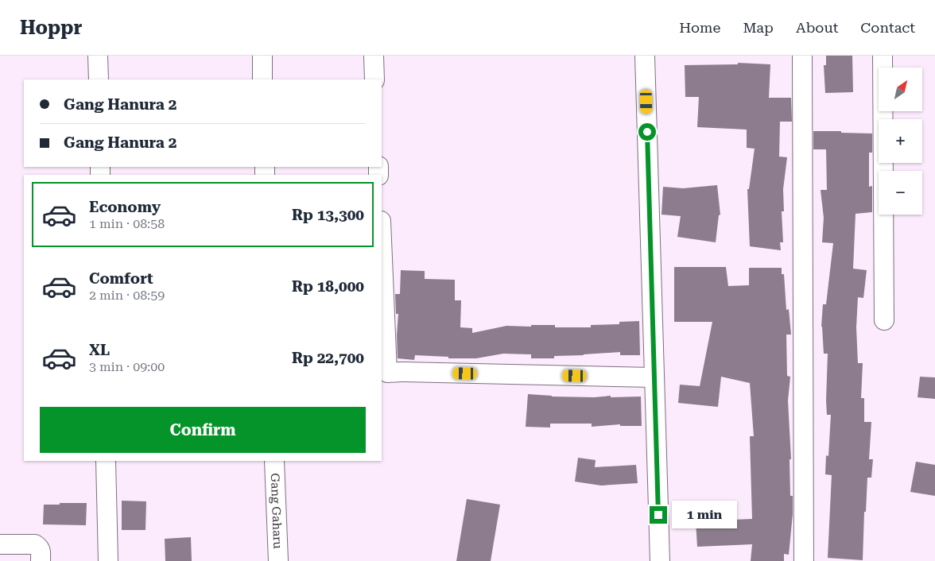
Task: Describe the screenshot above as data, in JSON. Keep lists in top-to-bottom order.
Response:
{
  "streets": {
    "street": ["Gang Gaharu"]
  },
  "north": "top right",
  "page": {
    "header": "Hoppr",
    "nav": [
      "Home",
      "Map",
      "About",
      "Contact"
    ],
    "map_buttons": ["+", "−"],
    "banner": ["Gang Hanura 2", "Gang Hanura 2"],
    "list": [
      {
        "name": "Economy",
        "note": "1 min · 08:58",
        "value": "Rp 13,300"
      },
      {
        "name": "Comfort",
        "note": "2 min · 08:59",
        "value": "Rp 18,000"
      },
      {
        "name": "XL",
        "note": "3 min · 09:00",
        "value": "Rp 22,700"
      }
    ],
    "buttons": "Confirm",
    "bubble": "1 min"
  }
}
